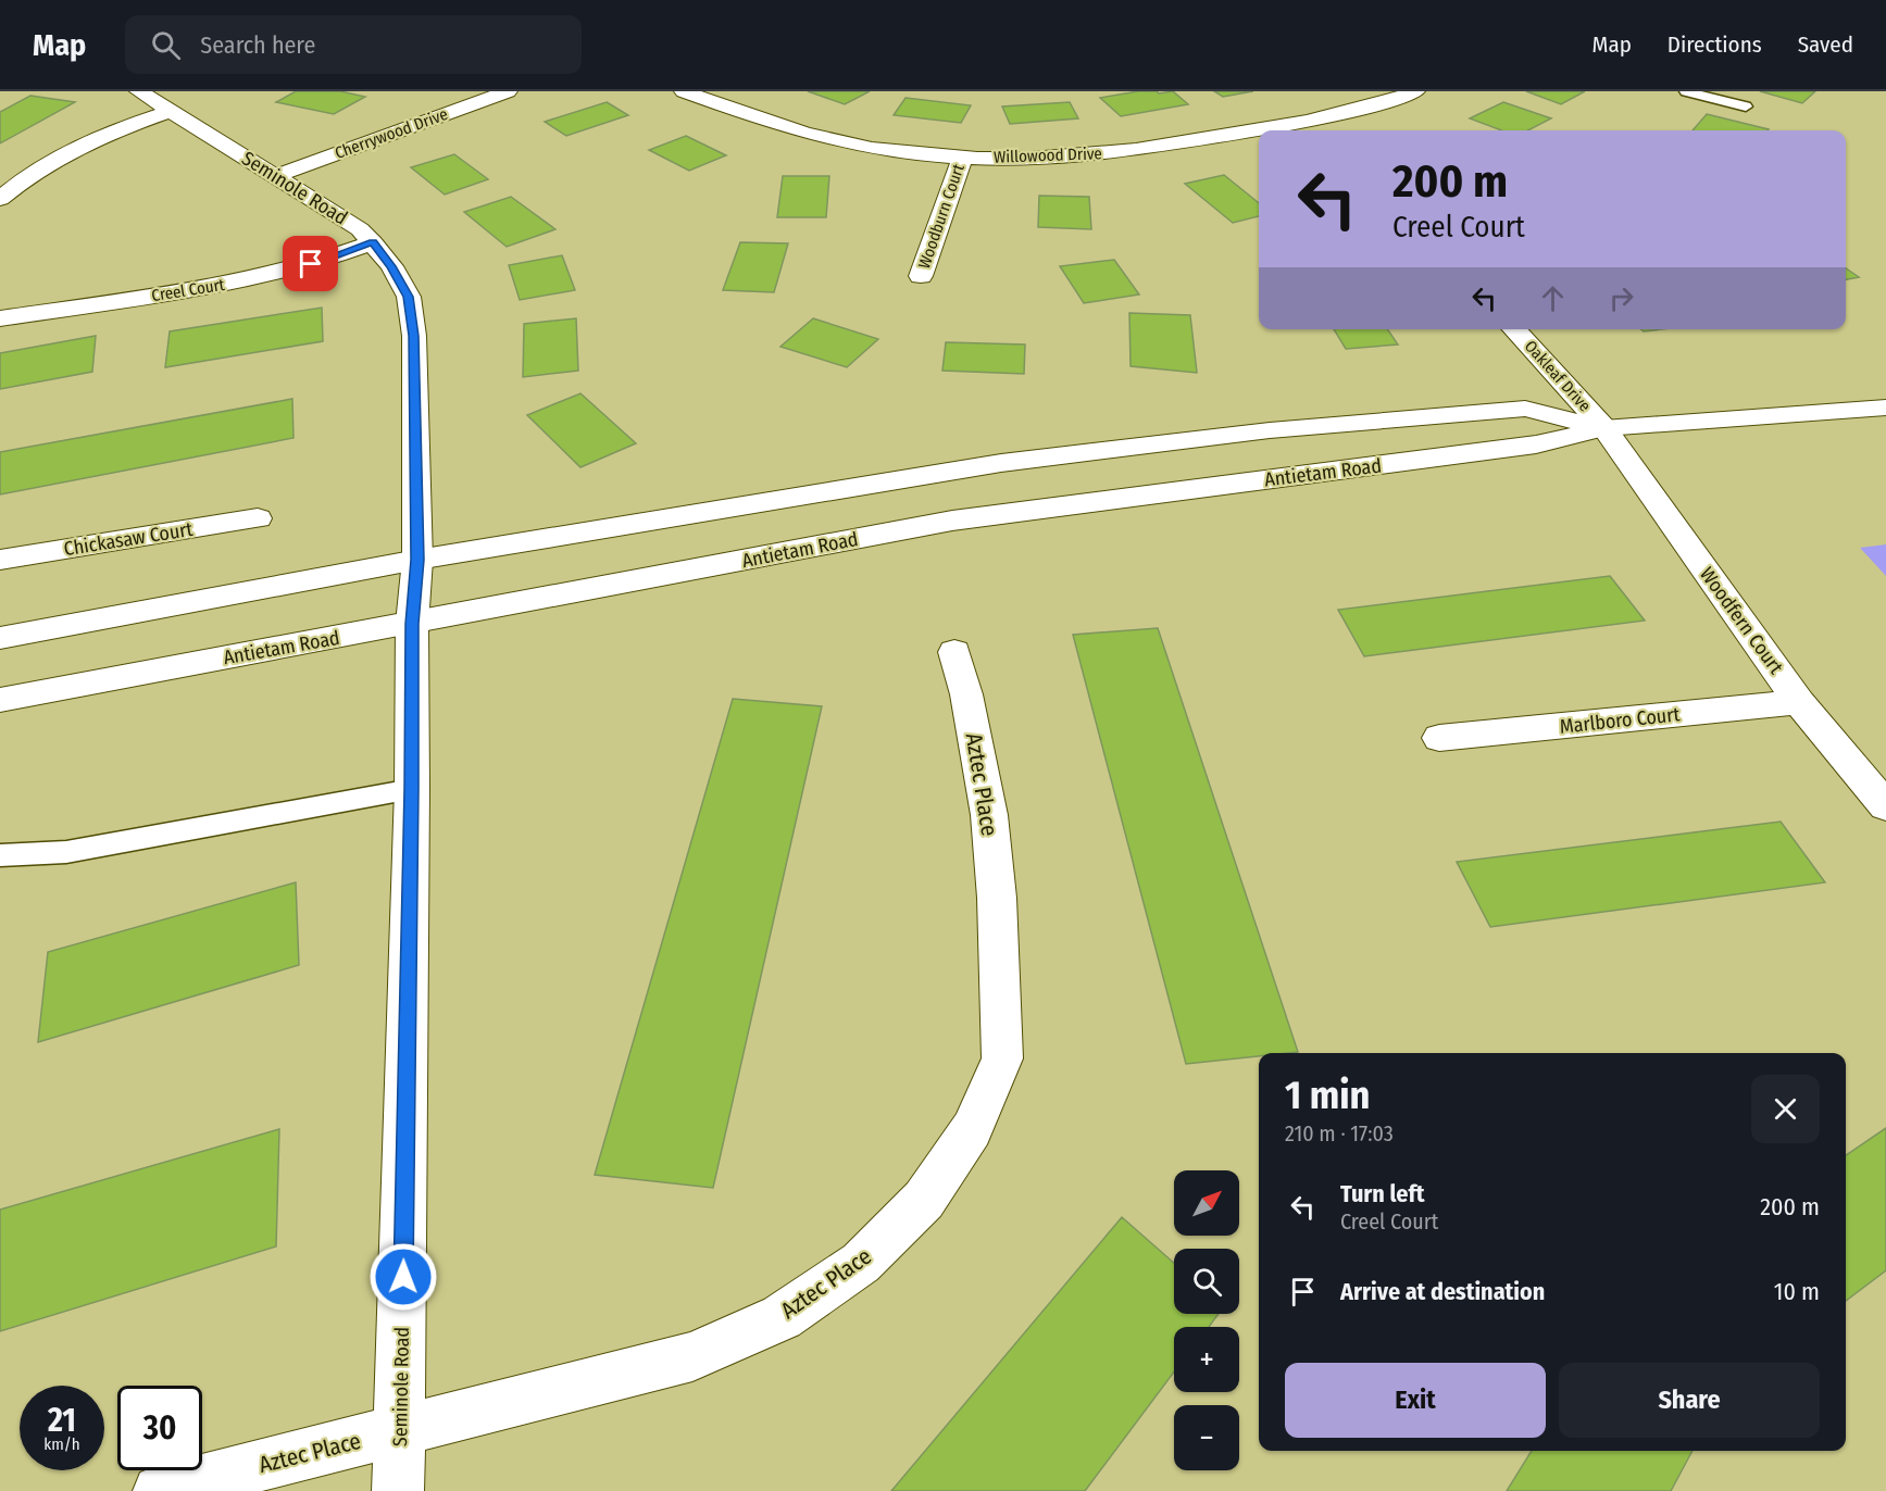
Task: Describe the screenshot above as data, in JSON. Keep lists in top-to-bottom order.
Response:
{
  "streets": {
    "street": [
      "Cherrywood Drive",
      "Willowood Drive",
      "Seminole Road",
      "Woodburn Court",
      "Creel Court",
      "Oakleaf Drive",
      "Antietam Road",
      "Chickasaw Court",
      "Woodfern Court",
      "Marlboro Court",
      "Aztec Place"
    ]
  },
  "crossings": [
    ["Cherrywood Drive", "Seminole Road"],
    ["Willowood Drive", "Woodburn Court"],
    ["Seminole Road", "Creel Court"],
    ["Seminole Road", "Antietam Road"],
    ["Seminole Road", "Aztec Place"],
    ["Oakleaf Drive", "Antietam Road"],
    ["Oakleaf Drive", "Woodfern Court"],
    ["Antietam Road", "Woodfern Court"],
    ["Woodfern Court", "Marlboro Court"]
  ],
  "north": "top right",
  "page": {
    "header": "Map",
    "search": "Search here",
    "nav": ["Map", "Directions", "Saved"],
    "turn": ["200 m", "Creel Court"],
    "heading": ["1 min", "210 m · 17:03"],
    "list": [
      {
        "name": "Turn left",
        "note": "Creel Court",
        "value": "200 m"
      },
      {
        "name": "Arrive at destination",
        "value": "10 m"
      }
    ],
    "map_buttons": ["+", "−"],
    "buttons": ["Exit", "Share"],
    "speed": "21 km/h",
    "limit": "30"
  }
}
